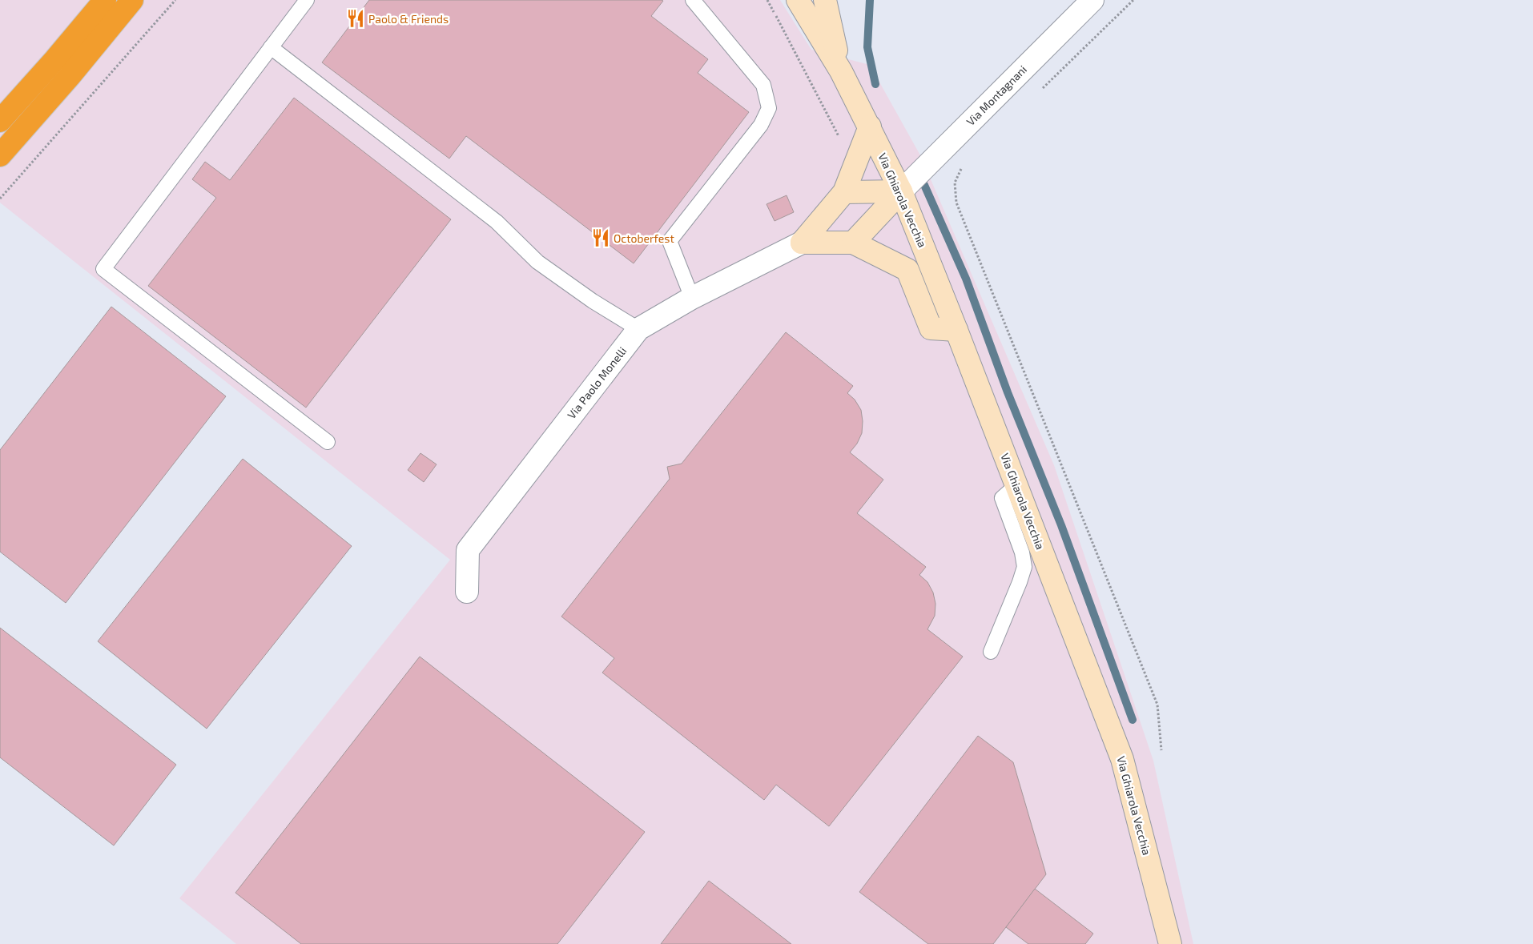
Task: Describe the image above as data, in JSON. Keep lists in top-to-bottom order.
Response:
{
  "streets": {
    "street": ["Via Montagnani", "Via Ghiarola Vecchia", "Via Paolo Monelli"]
  },
  "crossings": [
    ["Via Montagnani", "Via Ghiarola Vecchia"]
  ],
  "places": {
    "restaurant": ["Paolo & Friends", "Octoberfest"]
  }
}
